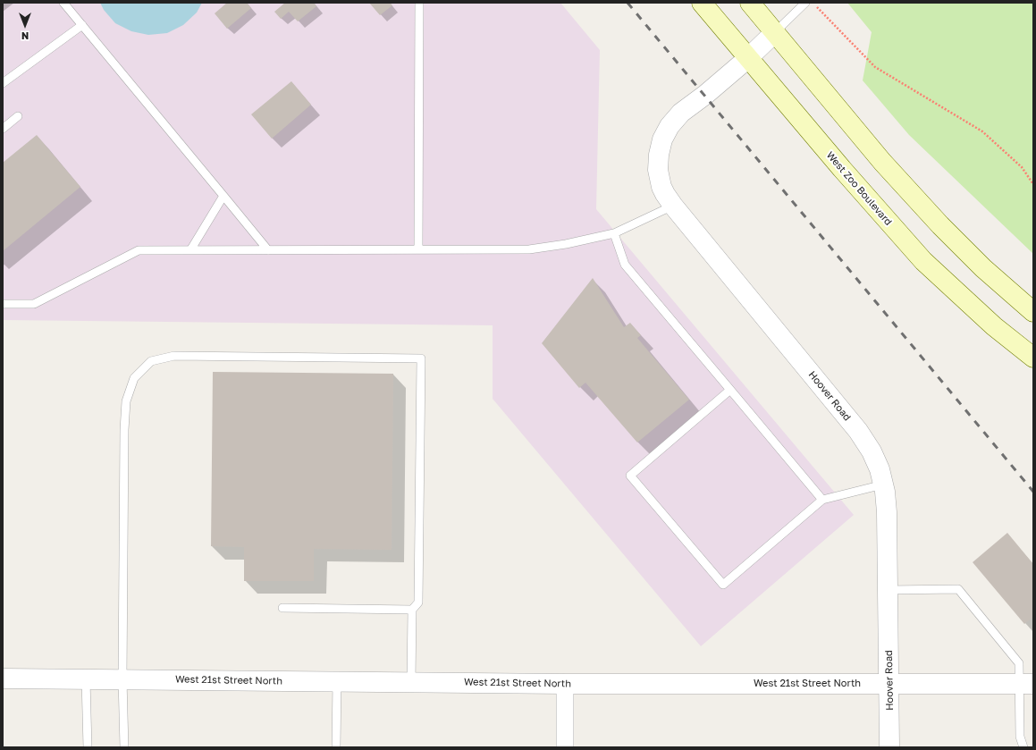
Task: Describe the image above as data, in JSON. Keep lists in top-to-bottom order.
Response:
{
  "streets": {
    "main road": ["West Zoo Boulevard"],
    "street": ["Hoover Road", "West 21st Street North"]
  },
  "crossings": [
    ["West Zoo Boulevard", "Hoover Road"],
    ["Hoover Road", "West 21st Street North"]
  ],
  "north": "bottom"
}
